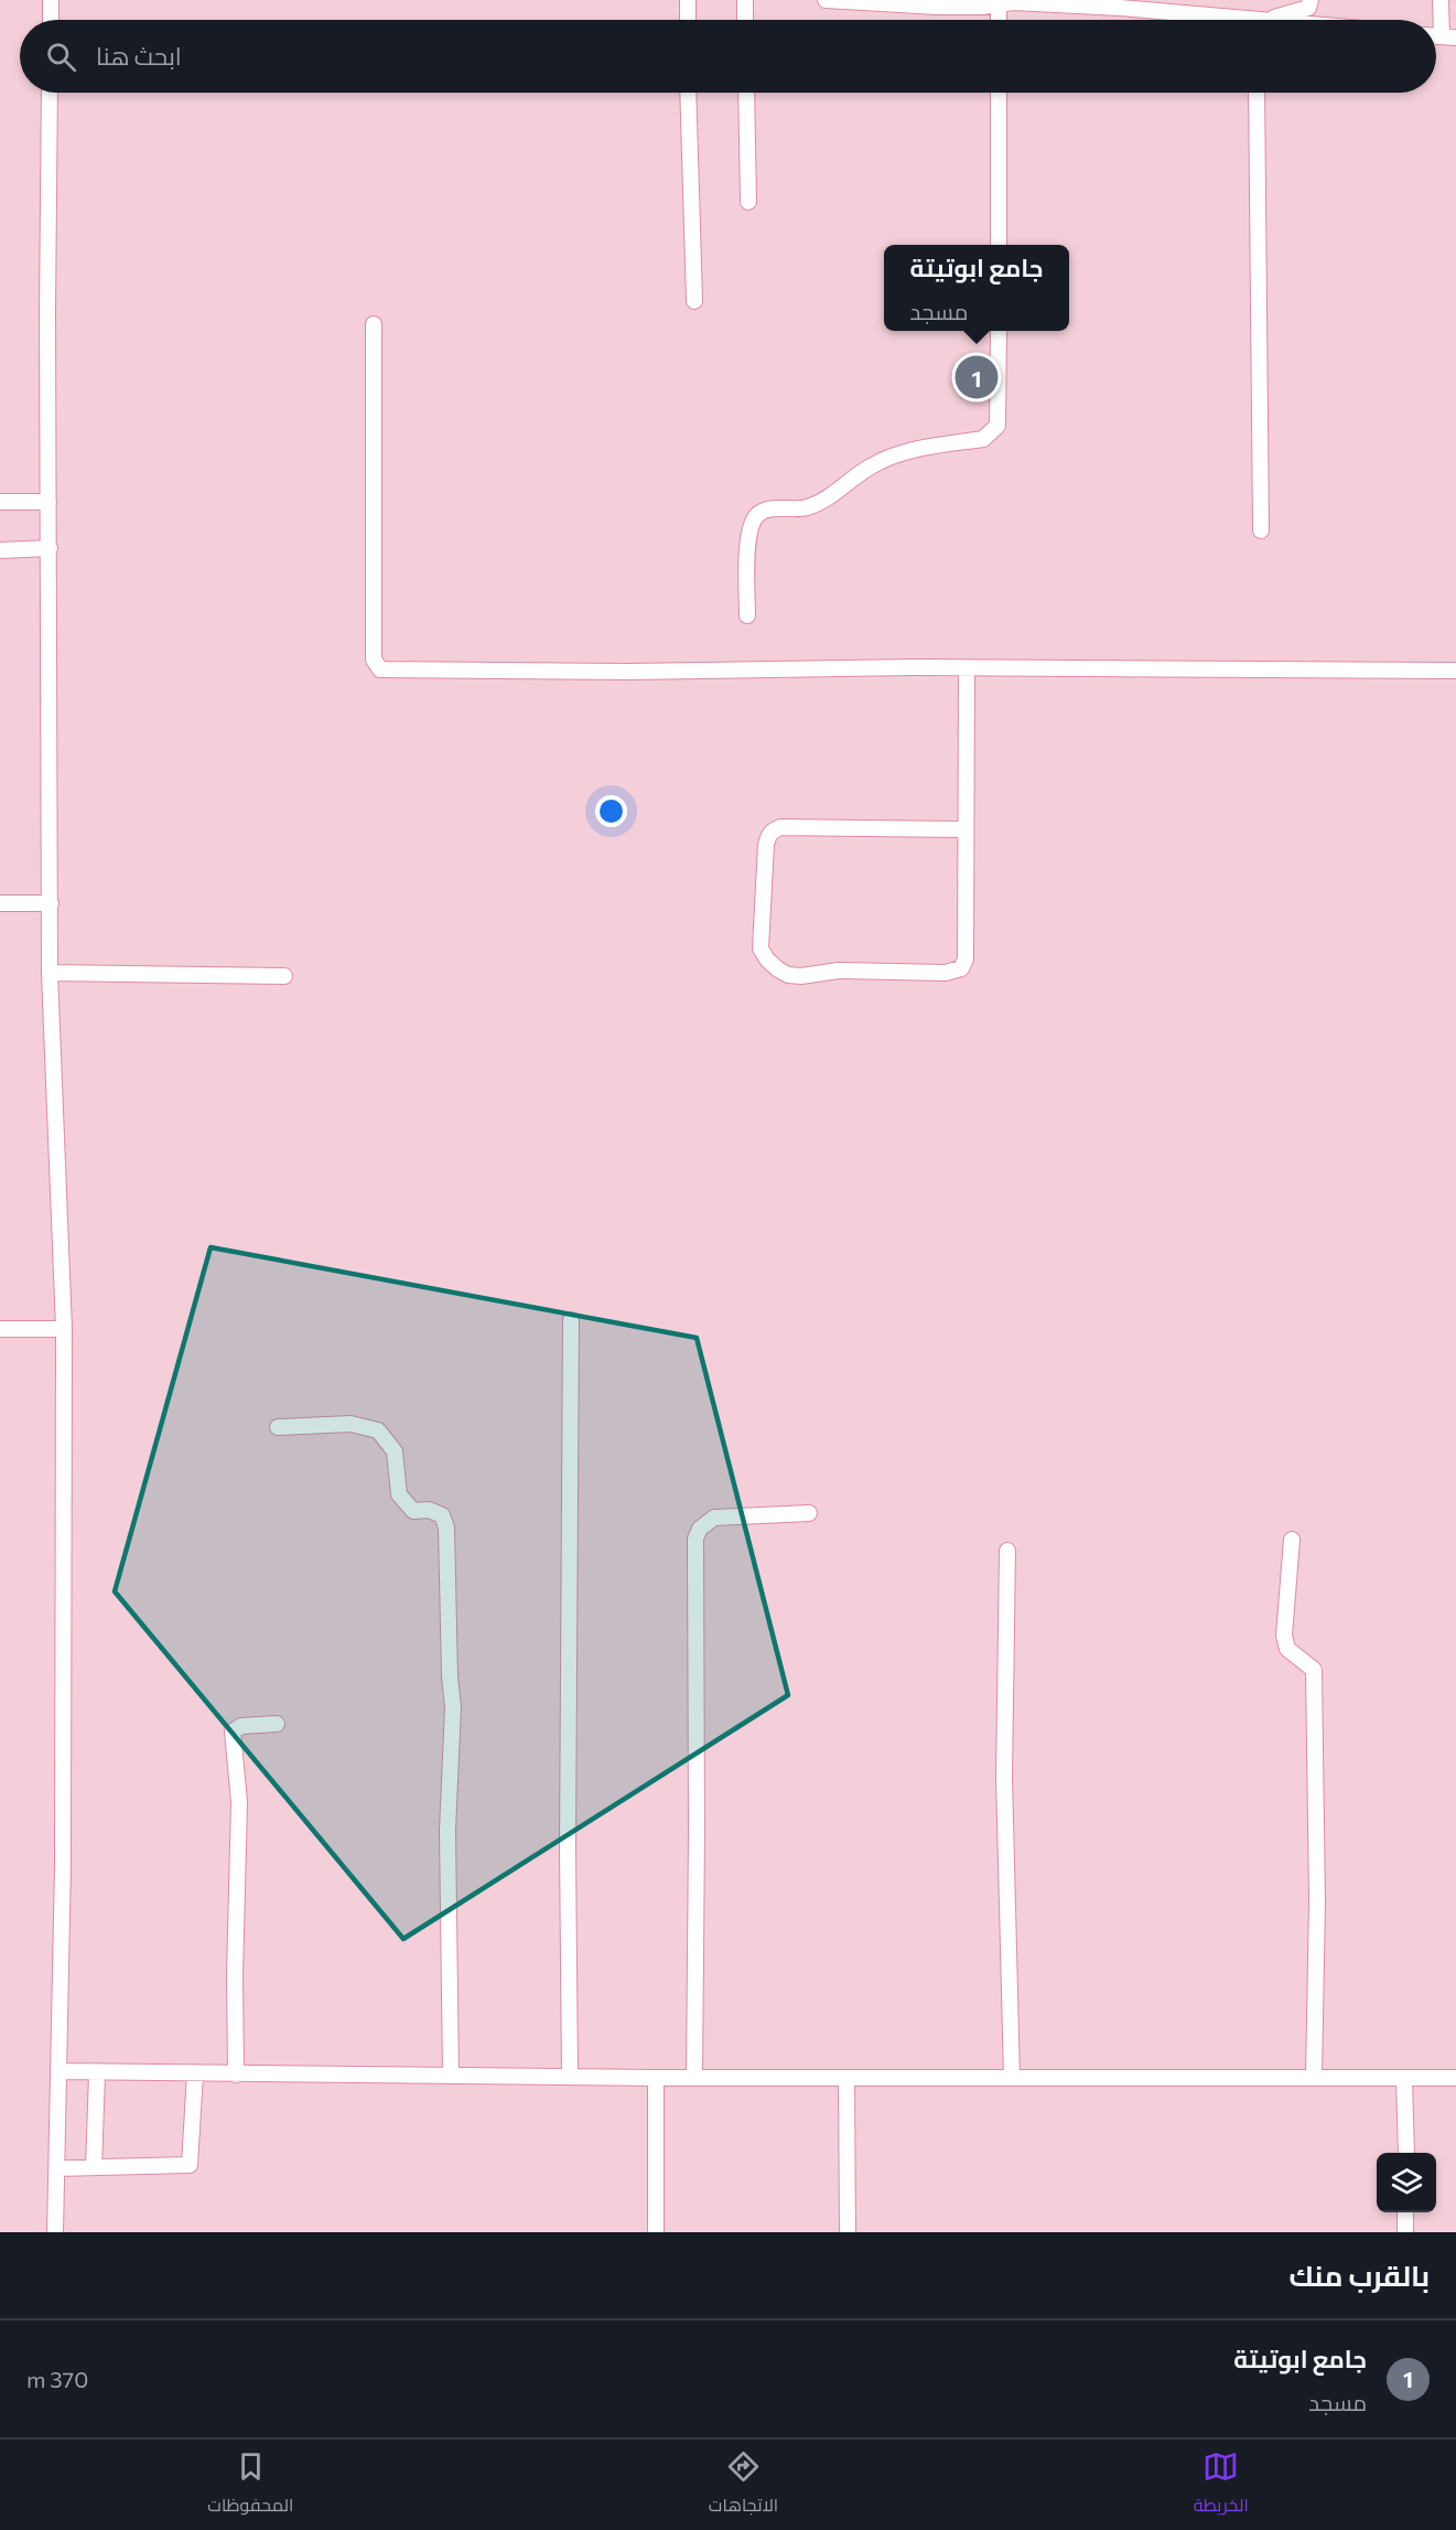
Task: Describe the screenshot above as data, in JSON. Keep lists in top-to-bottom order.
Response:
{
  "page": {
    "search": "ابحث هنا",
    "popup": ["جامع ابوتيتة", "مسجد"],
    "pins": "1",
    "heading": "بالقرب منك",
    "list": [
      {
        "mark": "1",
        "name": "جامع ابوتيتة",
        "note": "مسجد",
        "value": "370 m"
      }
    ],
    "nav": ["الخريطة", "الاتجاهات", "المحفوظات"]
  }
}
